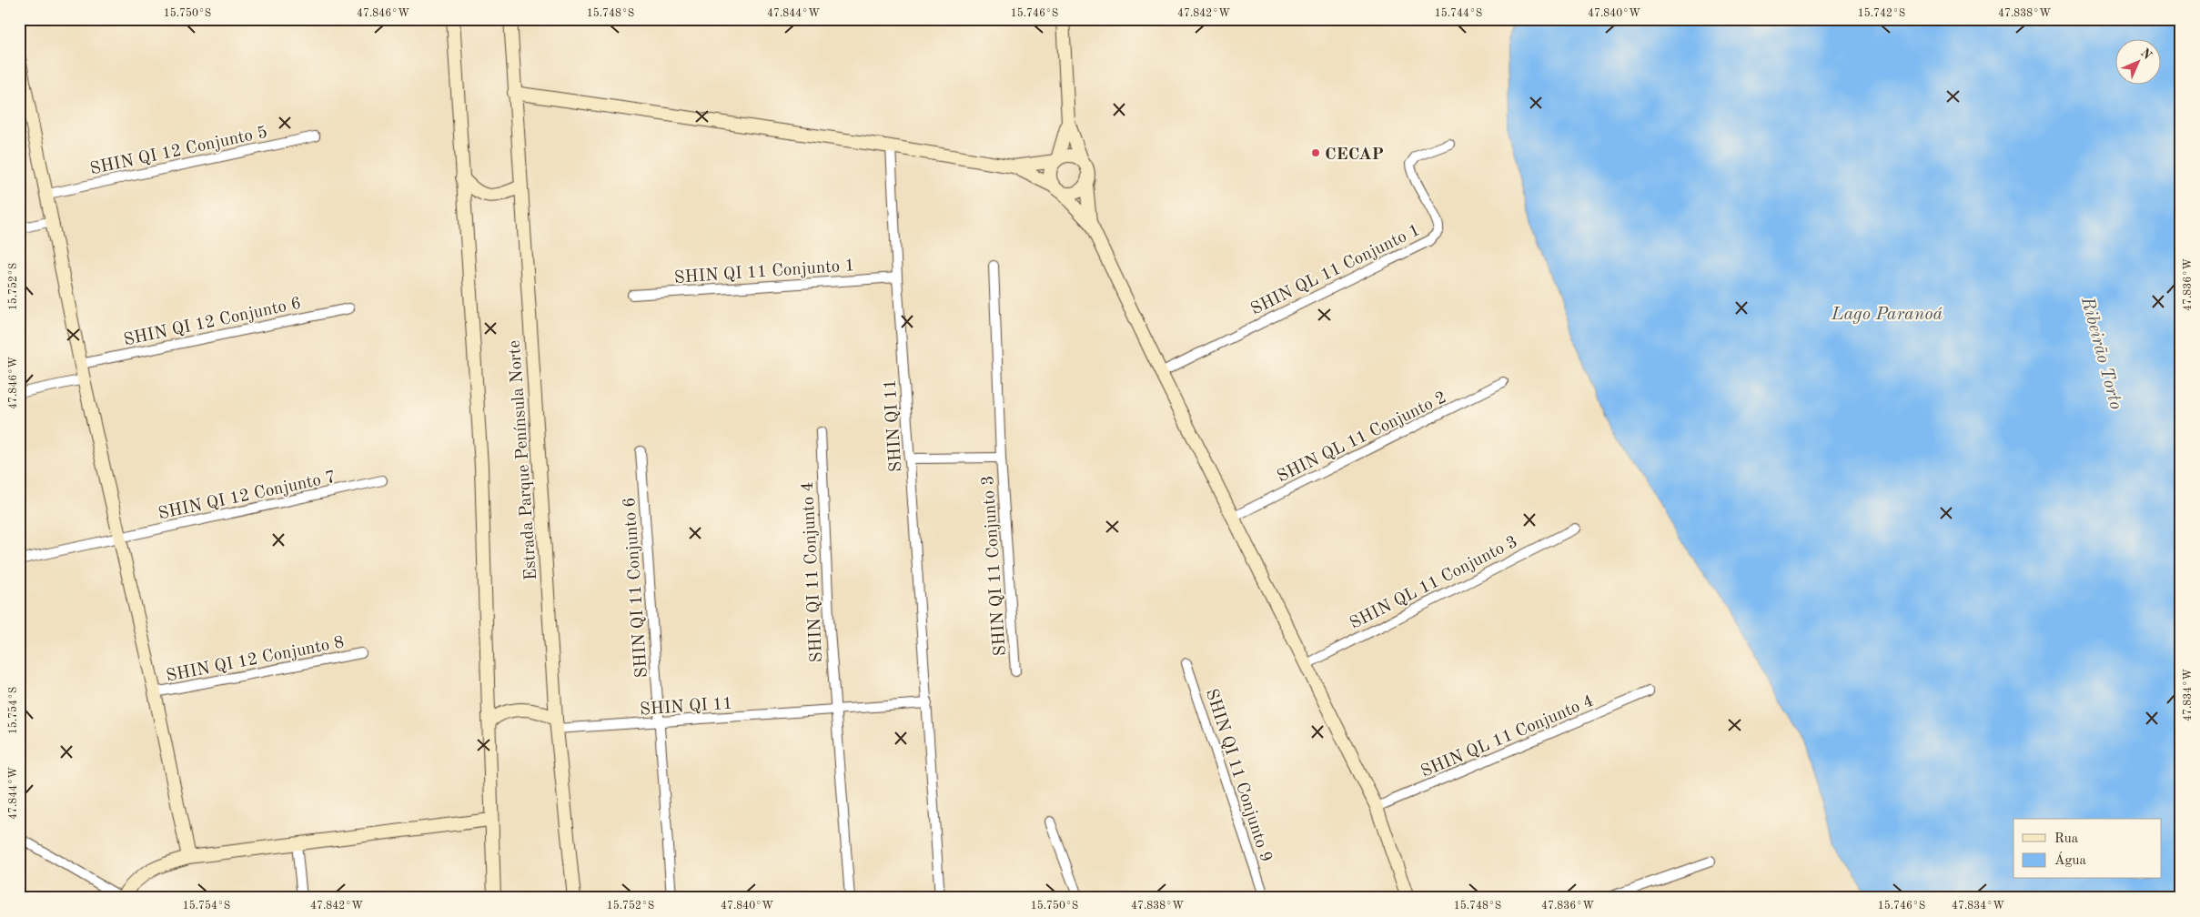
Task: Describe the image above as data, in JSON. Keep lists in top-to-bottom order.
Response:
{
  "streets": {
    "street": [
      "SHIN QI 12 Conjunto 5",
      "SHIN QL 11 Conjunto 1",
      "SHIN QI 11 Conjunto 1",
      "SHIN QI 12 Conjunto 6",
      "SHIN QI 11",
      "SHIN QL 11 Conjunto 2",
      "Estrada Parque Península Norte",
      "SHIN QI 12 Conjunto 7",
      "SHIN QI 11 Conjunto 3",
      "SHIN QI 11 Conjunto 4",
      "SHIN QL 11 Conjunto 3",
      "SHIN QI 11 Conjunto 6",
      "SHIN QI 12 Conjunto 8",
      "SHIN QL 11 Conjunto 4",
      "SHIN QI 11 Conjunto 9"
    ]
  },
  "crossings": [
    ["SHIN QI 11 Conjunto 1", "SHIN QI 11"],
    ["SHIN QI 11", "Estrada Parque Península Norte"],
    ["SHIN QI 11", "SHIN QI 11 Conjunto 4"],
    ["SHIN QI 11", "SHIN QI 11 Conjunto 6"]
  ],
  "water": ["Lago Paranoá", "Ribeirão Torto"],
  "places": ["CECAP"],
  "legend": ["Rua", "Água"],
  "north": "top right",
  "coordinates": [
    "15.750°S",
    "47.846°W",
    "15.748°S",
    "47.844°W",
    "15.746°S",
    "47.842°W",
    "15.744°S",
    "47.840°W",
    "15.742°S",
    "47.838°W",
    "47.836°W",
    "15.752°S",
    "47.834°W",
    "15.754°S"
  ]
}
